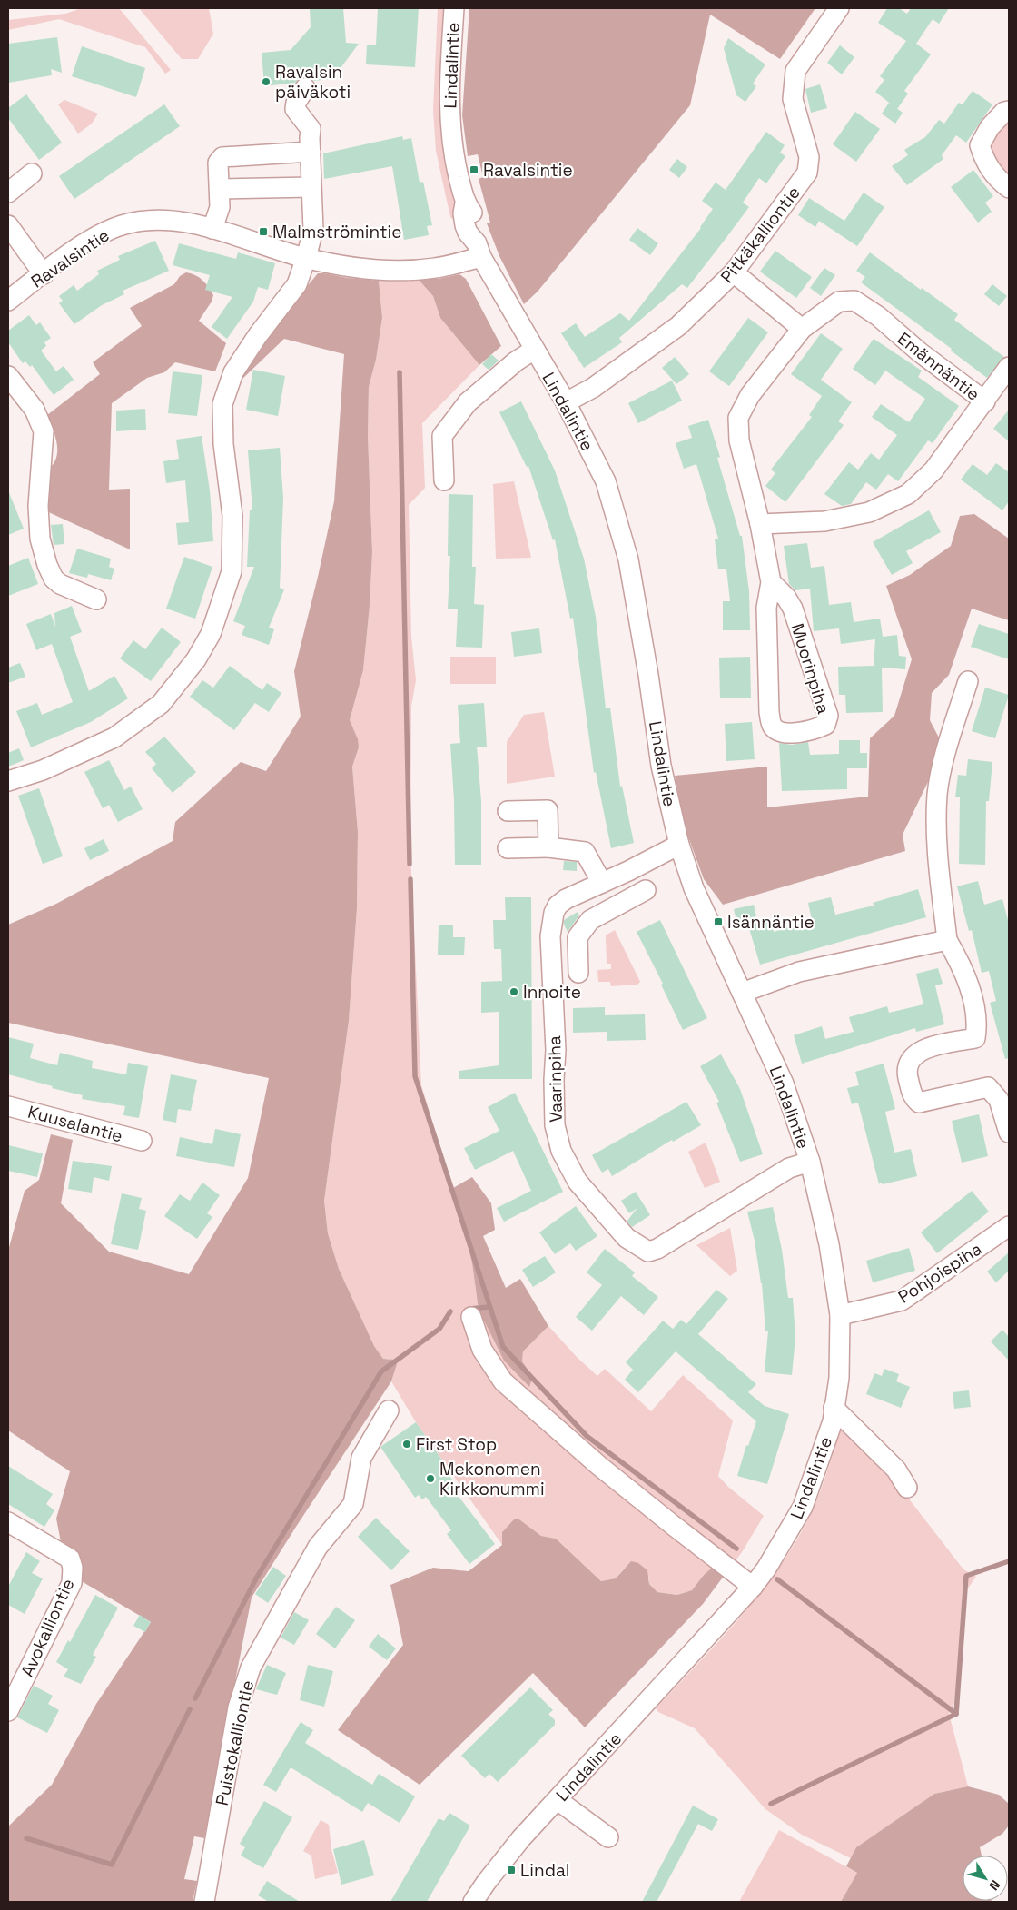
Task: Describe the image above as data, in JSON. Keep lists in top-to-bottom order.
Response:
{
  "streets": {
    "street": [
      "Lindalintie",
      "Pitkäkalliontie",
      "Ravalsintie",
      "Emännäntie",
      "Muorinpiha",
      "Vaarinpiha",
      "Kuusalantie",
      "Pohjoispiha",
      "Avokalliontie",
      "Puistokalliontie"
    ]
  },
  "crossings": [
    ["Lindalintie", "Pitkäkalliontie"],
    ["Lindalintie", "Ravalsintie"],
    ["Lindalintie", "Vaarinpiha"],
    ["Lindalintie", "Pohjoispiha"],
    ["Emännäntie", "Muorinpiha"]
  ],
  "places": {
    "other": [
      "Ravalsin päiväkoti",
      "Innoite",
      "First Stop",
      "Mekonomen Kirkkonummi"
    ],
    "transit": [
      "Ravalsintie",
      "Malmströmintie",
      "Isännäntie",
      "Lindal"
    ]
  },
  "north": "bottom right"
}
